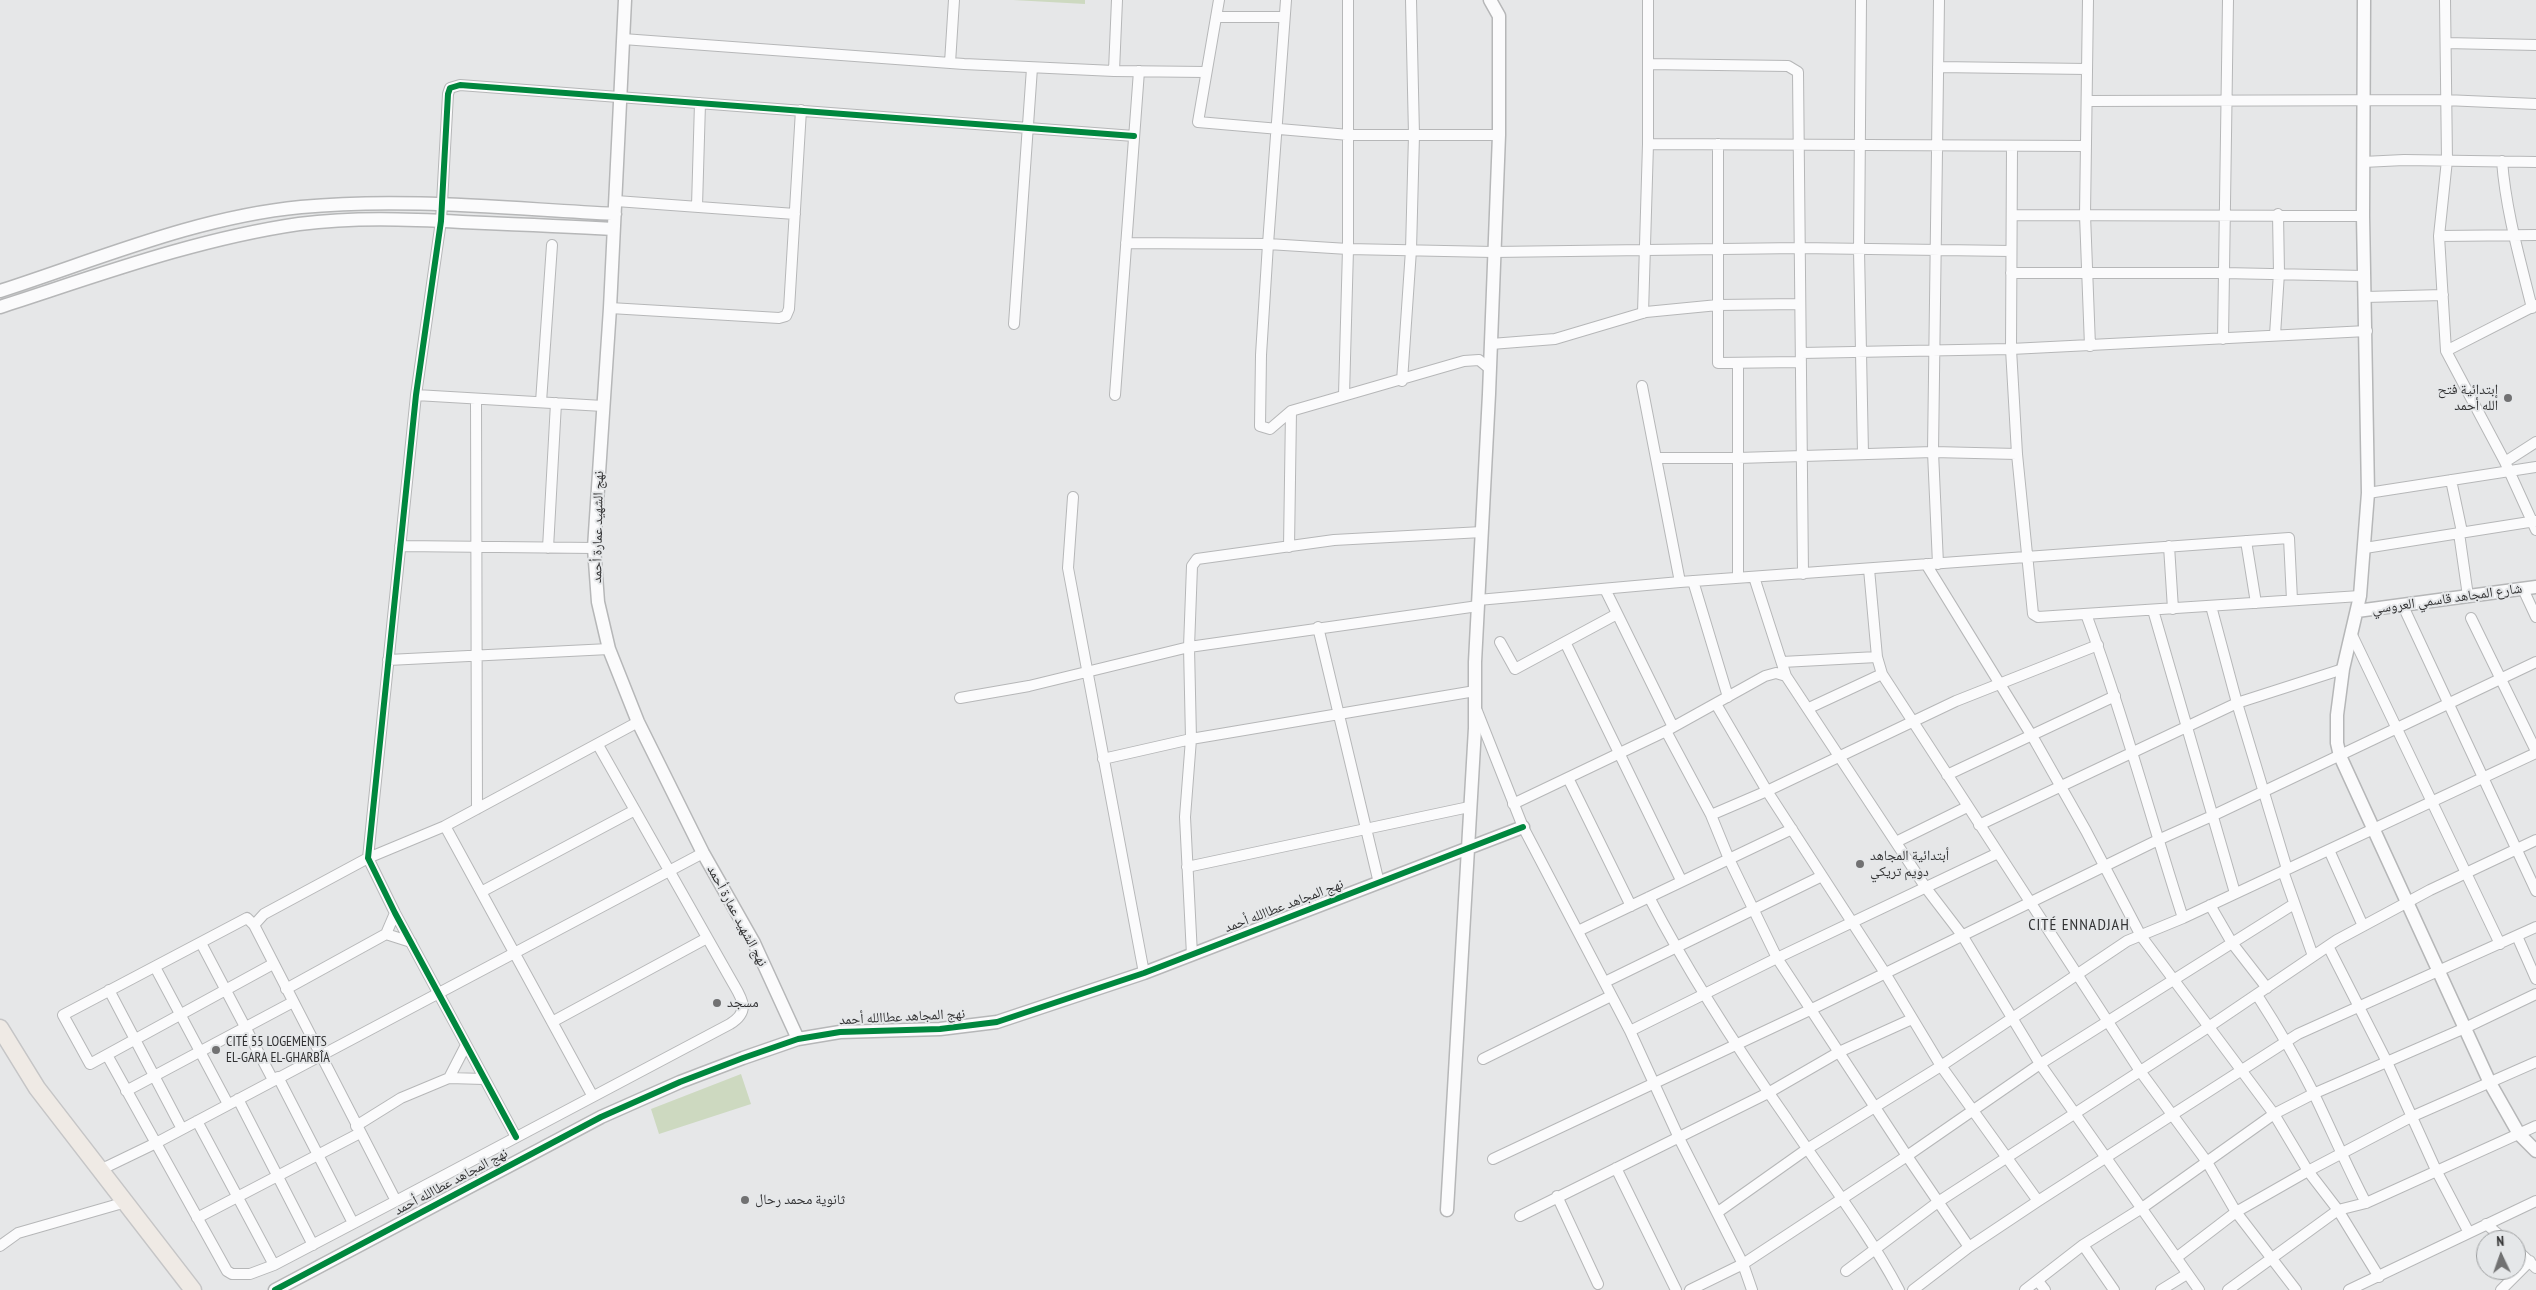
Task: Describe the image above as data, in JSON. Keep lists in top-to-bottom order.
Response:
{
  "streets": {
    "street": ["نهج الشهيد عمارة أحمد", "شارع المجاهد قاسمي العروسي", "نهج المجاهد عطاالله أحمد"]
  },
  "crossings": [
    ["نهج الشهيد عمارة أحمد", "نهج المجاهد عطاالله أحمد"]
  ],
  "districts": ["CITÉ ENNADJAH"],
  "places": [
    "إبتدائية فتح الله أحمد",
    "أبتدائية المجاهد دويم تريكي",
    "مسجد",
    "CITÉ 55 LOGEMENTS EL-GARA EL-GHARBÎA",
    "ثانوية محمد رحال"
  ],
  "north": "top"
}
